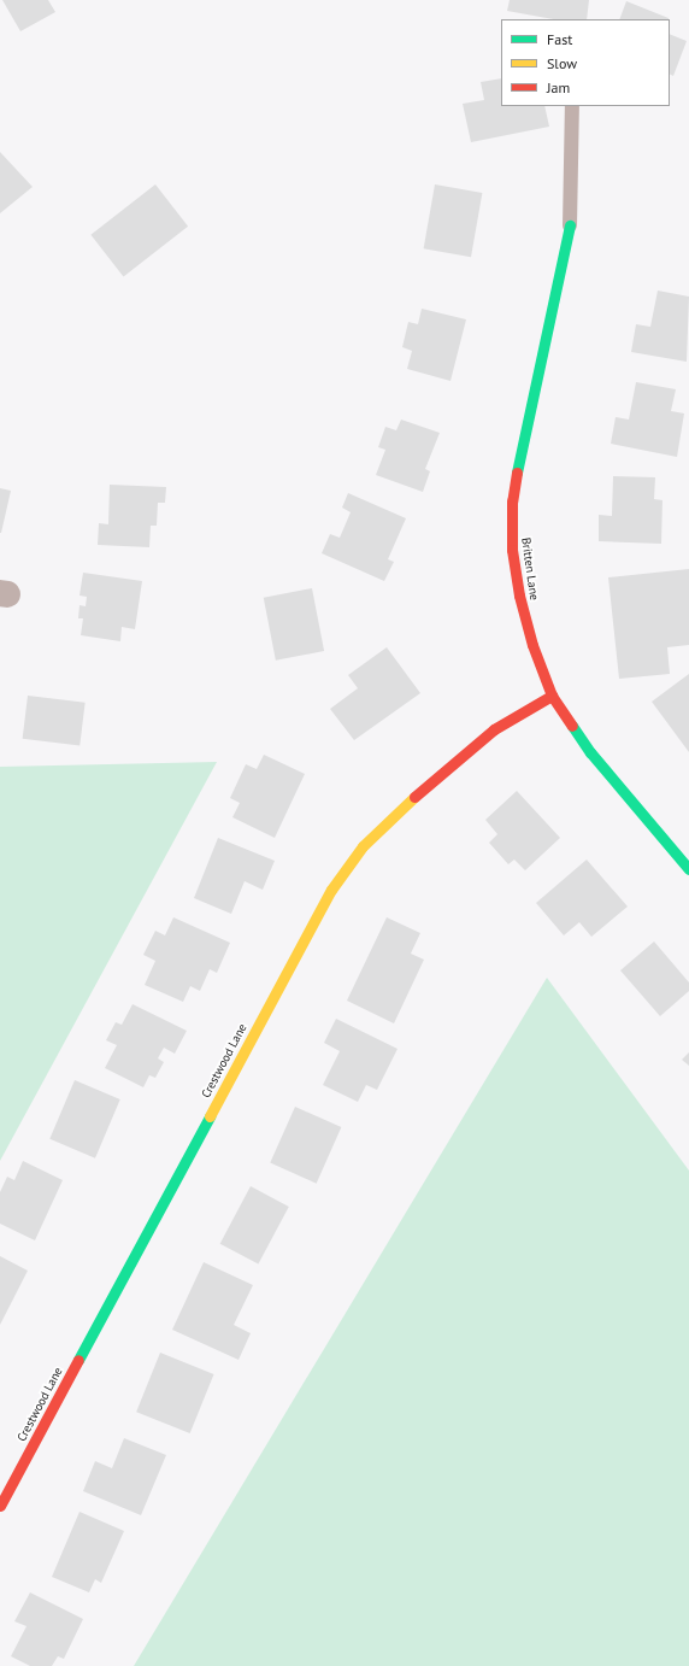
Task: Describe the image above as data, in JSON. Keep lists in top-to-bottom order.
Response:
{
  "streets": {
    "street": ["Britten Lane", "Crestwood Lane"]
  },
  "crossings": [
    ["Britten Lane", "Crestwood Lane"]
  ],
  "legend": ["Fast", "Slow", "Jam"]
}
